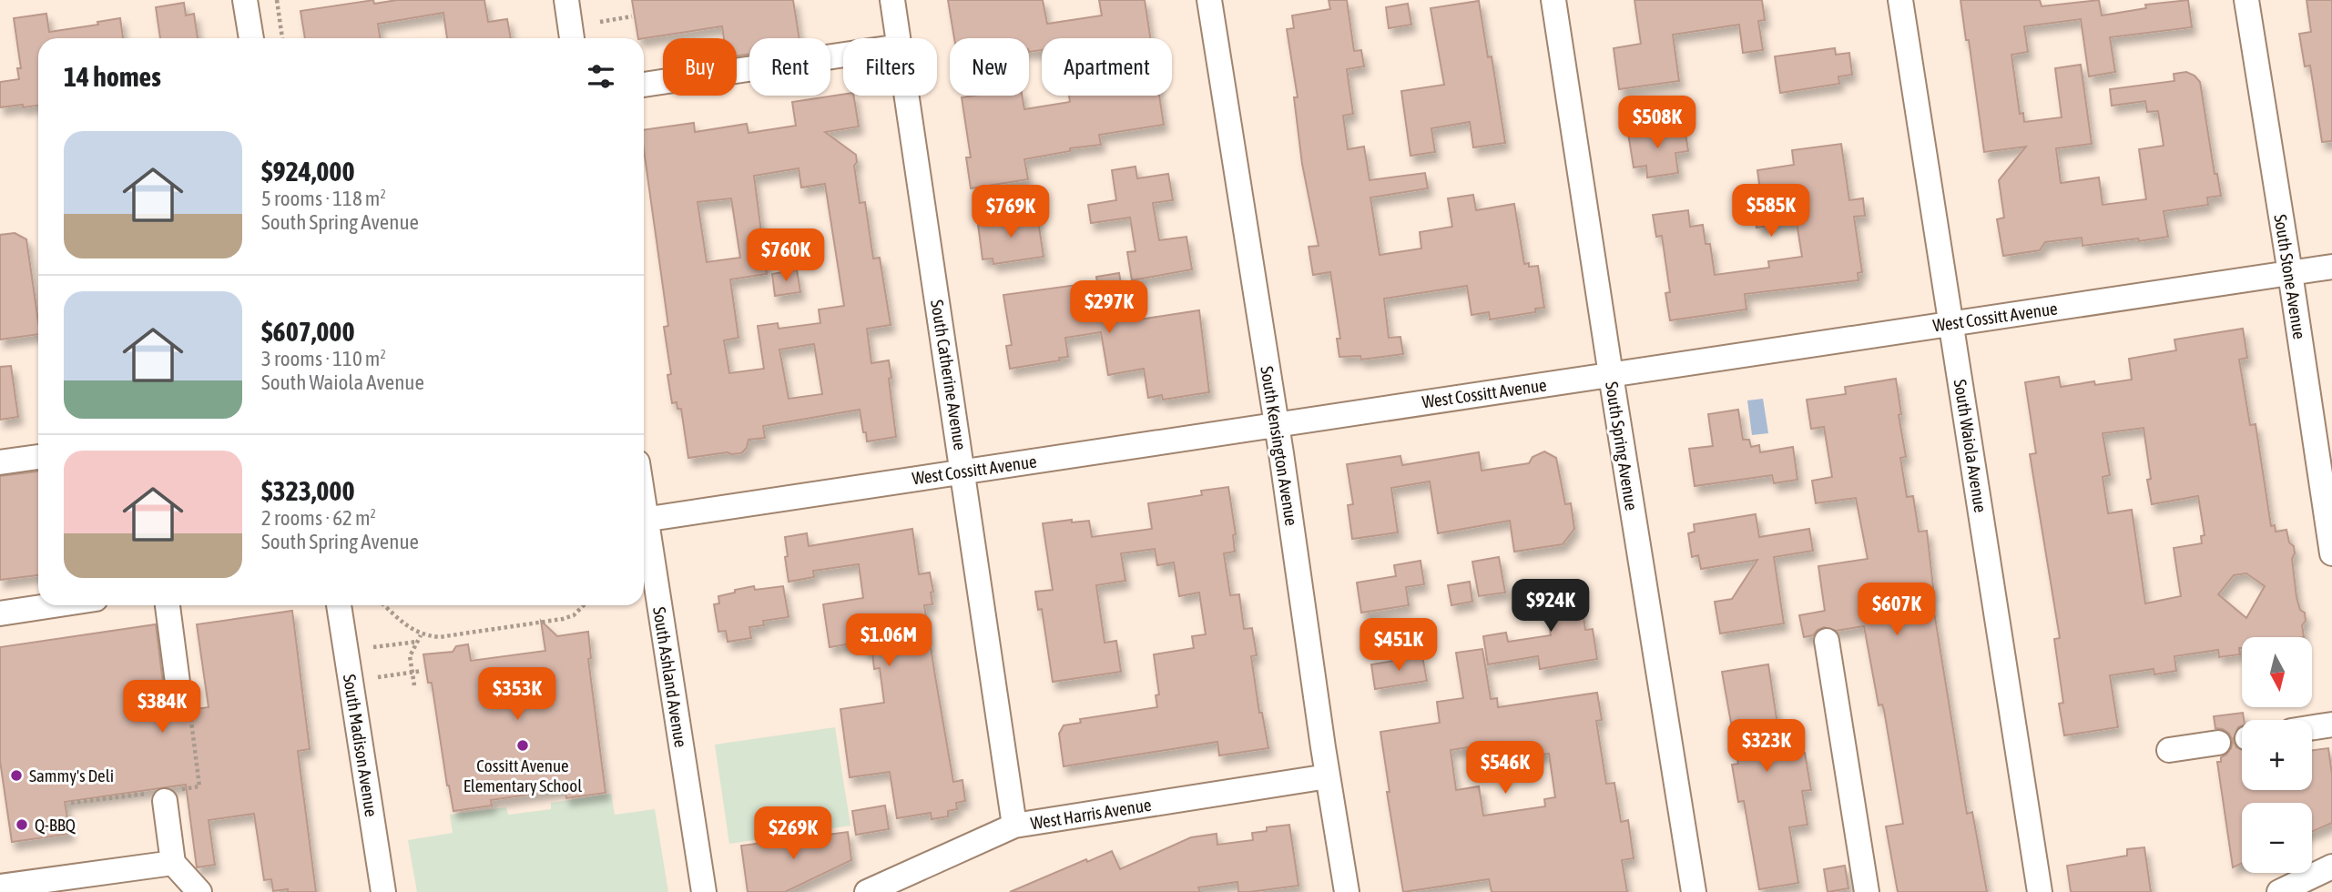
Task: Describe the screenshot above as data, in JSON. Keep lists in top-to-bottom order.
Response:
{
  "streets": {
    "street": [
      "South Stone Avenue",
      "West Cossitt Avenue",
      "South Catherine Avenue",
      "South Kensington Avenue",
      "South Spring Avenue",
      "South Waiola Avenue",
      "South Ashland Avenue",
      "South Madison Avenue",
      "West Harris Avenue"
    ]
  },
  "crossings": [
    ["South Stone Avenue", "West Cossitt Avenue"],
    ["West Cossitt Avenue", "South Catherine Avenue"],
    ["West Cossitt Avenue", "South Kensington Avenue"],
    ["West Cossitt Avenue", "South Spring Avenue"],
    ["West Cossitt Avenue", "South Waiola Avenue"],
    ["South Catherine Avenue", "West Harris Avenue"],
    ["South Kensington Avenue", "West Harris Avenue"]
  ],
  "places": ["Cossitt Avenue Elementary School", "Sammy's Deli", "Q-BBQ"],
  "north": "bottom",
  "page": {
    "chip": [
      "Buy",
      "Rent",
      "Filters",
      "New",
      "Apartment"
    ],
    "heading": "14 homes",
    "price": [
      "$508K",
      "$585K",
      "$769K",
      "$760K",
      "$297K",
      "$924K",
      "$607K",
      "$1.06M",
      "$451K",
      "$353K",
      "$384K",
      "$323K",
      "$546K",
      "$269K"
    ],
    "list": [
      {
        "name": "$924,000",
        "note": "5 rooms · 118 m² · South Spring Avenue"
      },
      {
        "name": "$607,000",
        "note": "3 rooms · 110 m² · South Waiola Avenue"
      },
      {
        "name": "$323,000",
        "note": "2 rooms · 62 m² · South Spring Avenue"
      }
    ],
    "map_buttons": ["+", "−"]
  }
}
